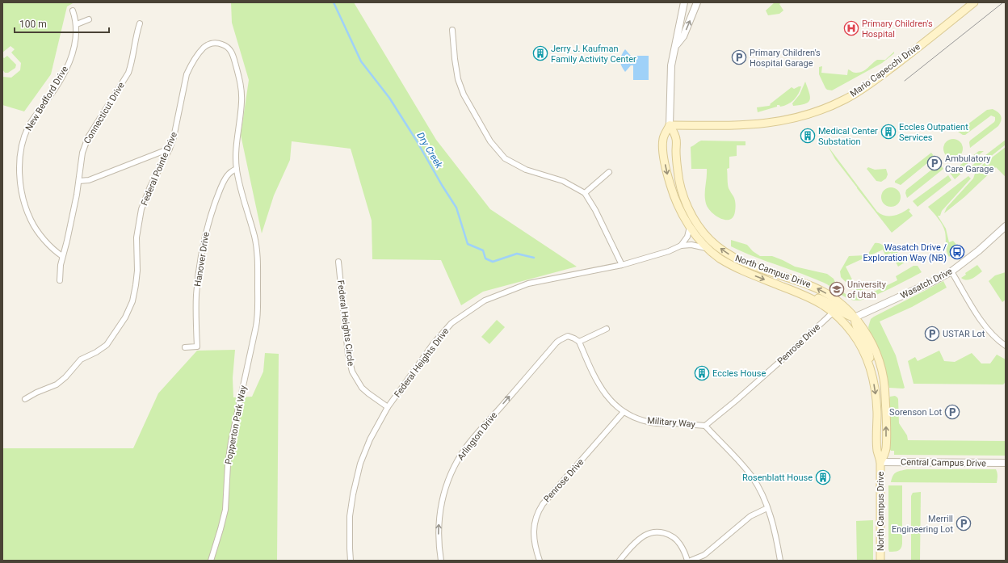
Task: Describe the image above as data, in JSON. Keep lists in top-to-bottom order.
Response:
{
  "streets": {
    "main road": ["Mario Capecchi Drive", "North Campus Drive"],
    "street": [
      "New Bedford Drive",
      "Connecticut Drive",
      "Federal Pointe Drive",
      "Hanover Drive",
      "Wasatch Drive",
      "Federal Heights Circle",
      "Penrose Drive",
      "Federal Heights Drive",
      "Military Way",
      "Popperton Park Way",
      "Arlington Drive",
      "Central Campus Drive"
    ]
  },
  "crossings": [
    ["Mario Capecchi Drive", "North Campus Drive"],
    ["New Bedford Drive", "Connecticut Drive"],
    ["Federal Pointe Drive", "Hanover Drive"],
    ["Federal Pointe Drive", "Popperton Park Way"],
    ["North Campus Drive", "Wasatch Drive"],
    ["North Campus Drive", "Penrose Drive"],
    ["North Campus Drive", "Federal Heights Drive"],
    ["North Campus Drive", "Central Campus Drive"],
    ["Federal Heights Circle", "Federal Heights Drive"],
    ["Penrose Drive", "Military Way"],
    ["Military Way", "Arlington Drive"]
  ],
  "one_way": ["Arlington Drive"],
  "water": ["Dry Creek"],
  "places": {
    "hospital": ["Primary Children's Hospital"],
    "building": [
      "Jerry J. Kaufman Family Activity Center",
      "Eccles Outpatient Services",
      "Medical Center Substation",
      "Eccles House",
      "Rosenblatt House"
    ],
    "parking": [
      "Primary Children's Hospital Garage",
      "Ambulatory Care Garage",
      "USTAR Lot",
      "Sorenson Lot",
      "Merrill Engineering Lot"
    ],
    "bus stop": ["Wasatch Drive / Exploration Way (NB)"],
    "school or university": ["University of Utah"]
  },
  "scale_bar": "100 m"
}
